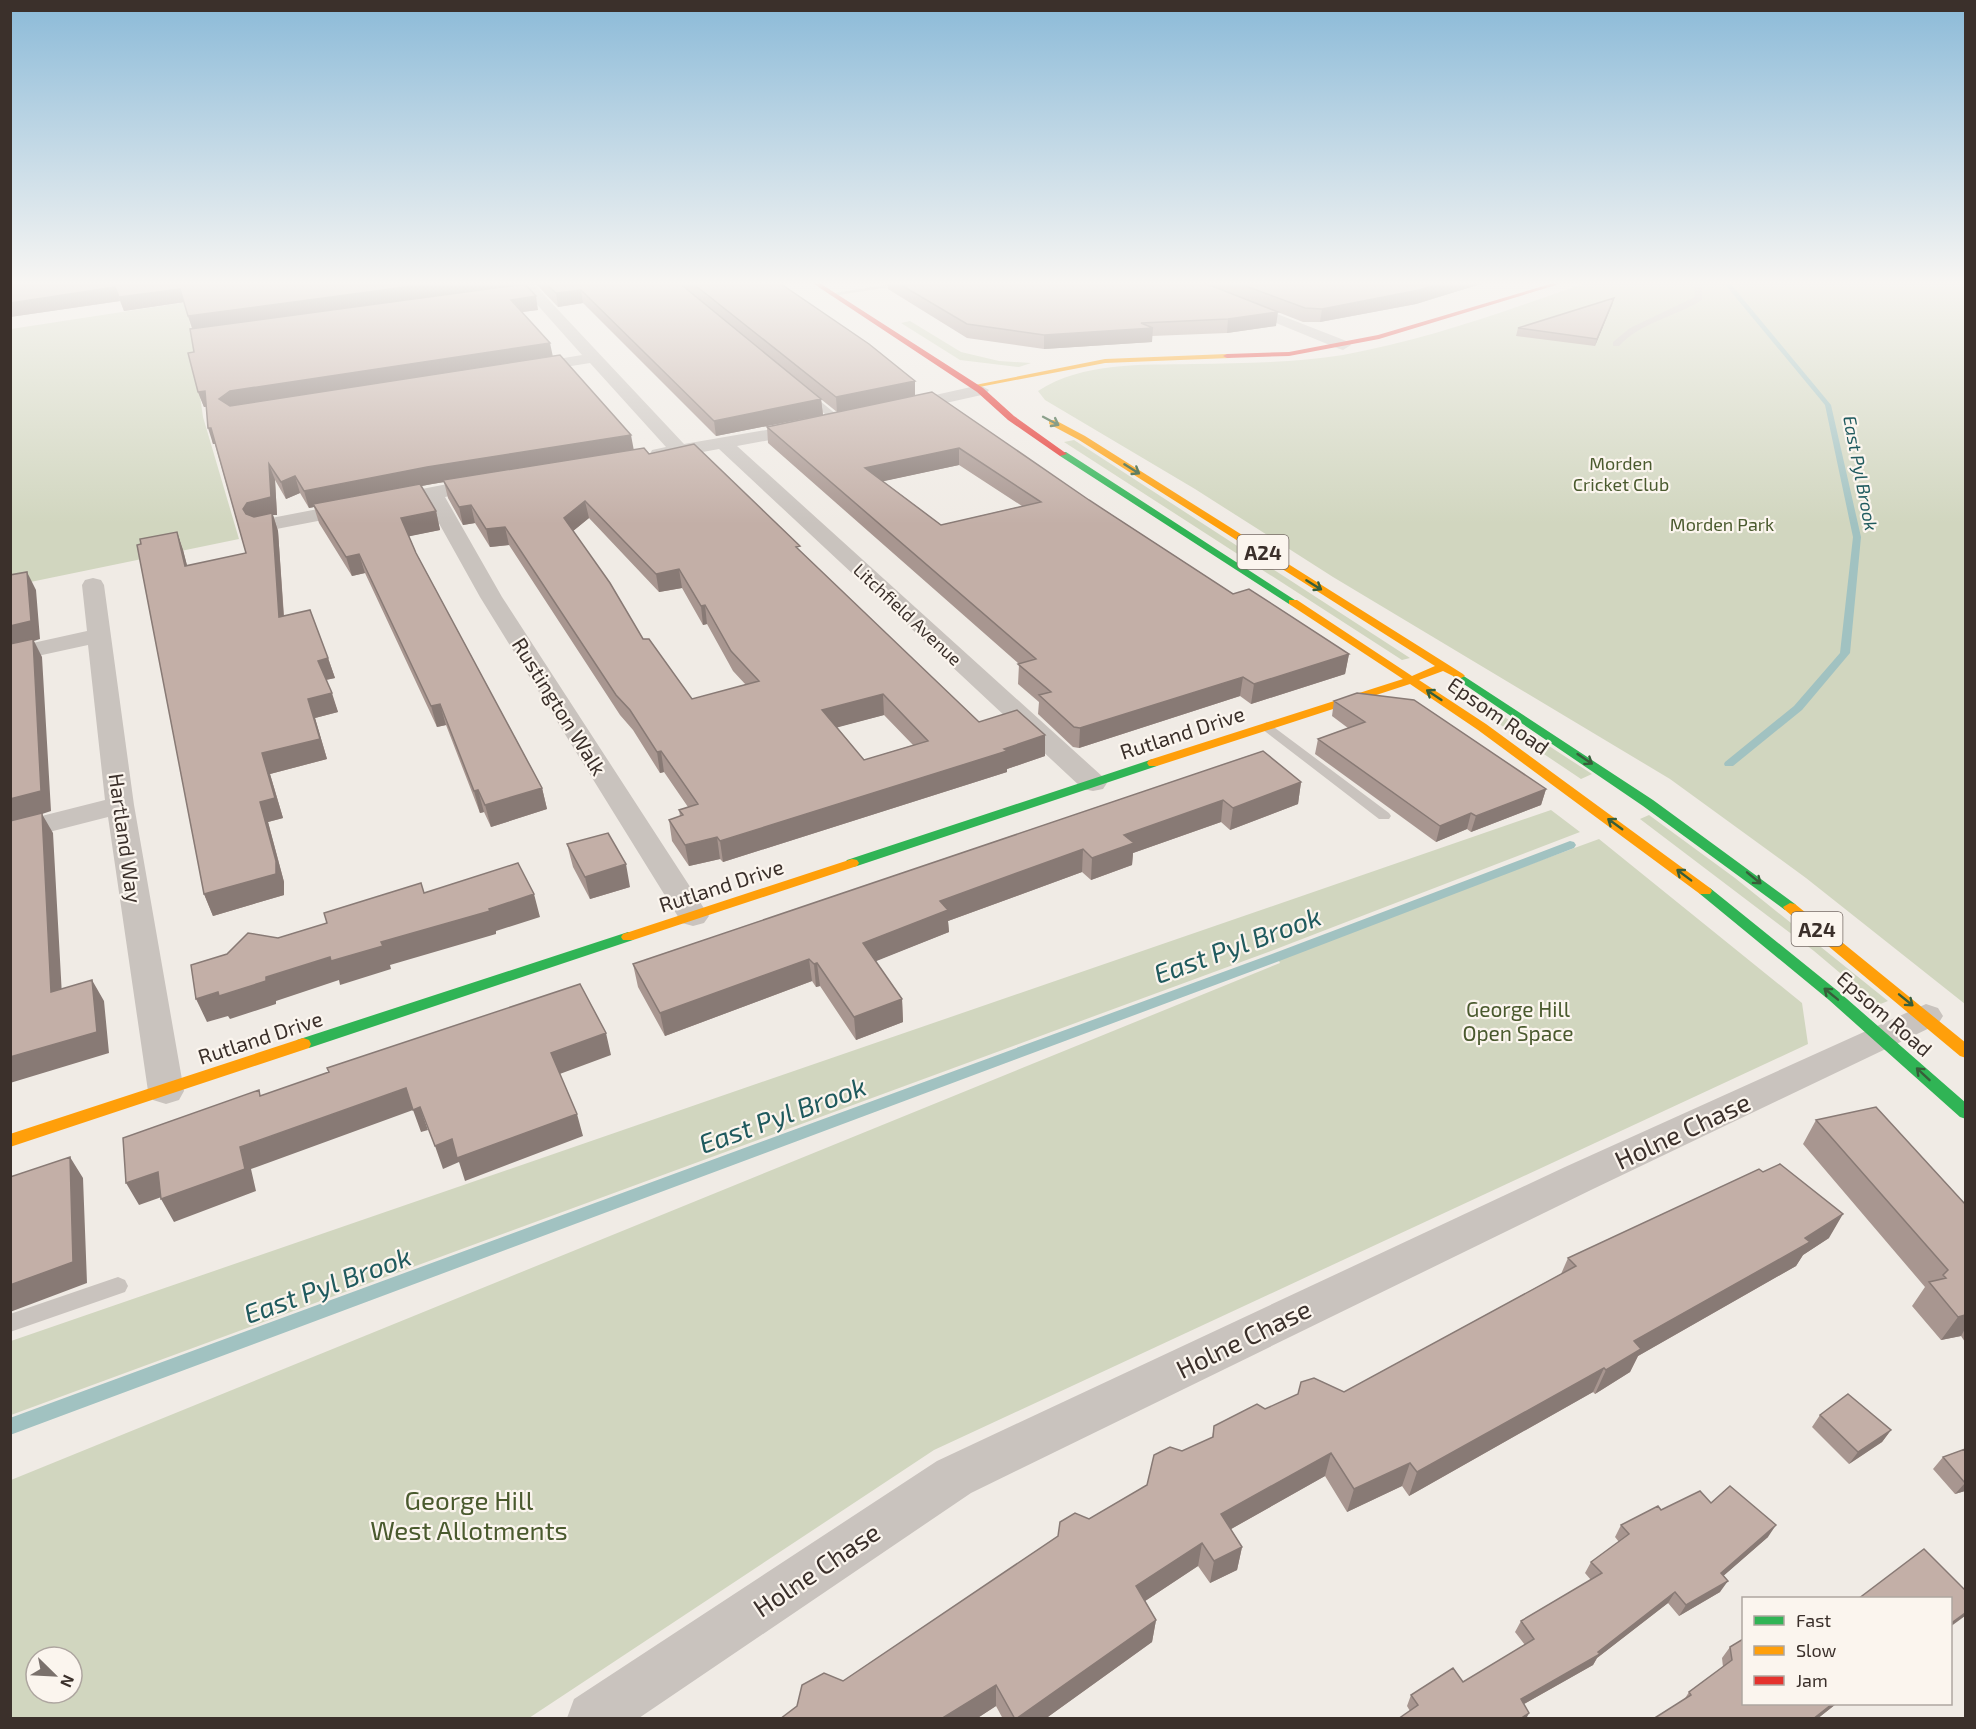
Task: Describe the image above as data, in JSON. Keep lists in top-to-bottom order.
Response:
{
  "streets": {
    "main road": ["A24", "Epsom Road", "Rutland Drive"],
    "street": [
      "Litchfield Avenue",
      "Rustington Walk",
      "Hartland Way",
      "Holne Chase"
    ]
  },
  "crossings": [
    ["Litchfield Avenue", "Rutland Drive"],
    ["Rustington Walk", "Rutland Drive"],
    ["Epsom Road", "Rutland Drive"],
    ["Epsom Road", "Holne Chase"],
    ["Rutland Drive", "Hartland Way"]
  ],
  "water": ["East Pyl Brook"],
  "parks": [
    "Morden Cricket Club",
    "Morden Park",
    "George Hill Open Space",
    "George Hill West Allotments"
  ],
  "legend": ["Fast", "Slow", "Jam"],
  "north": "bottom right"
}
